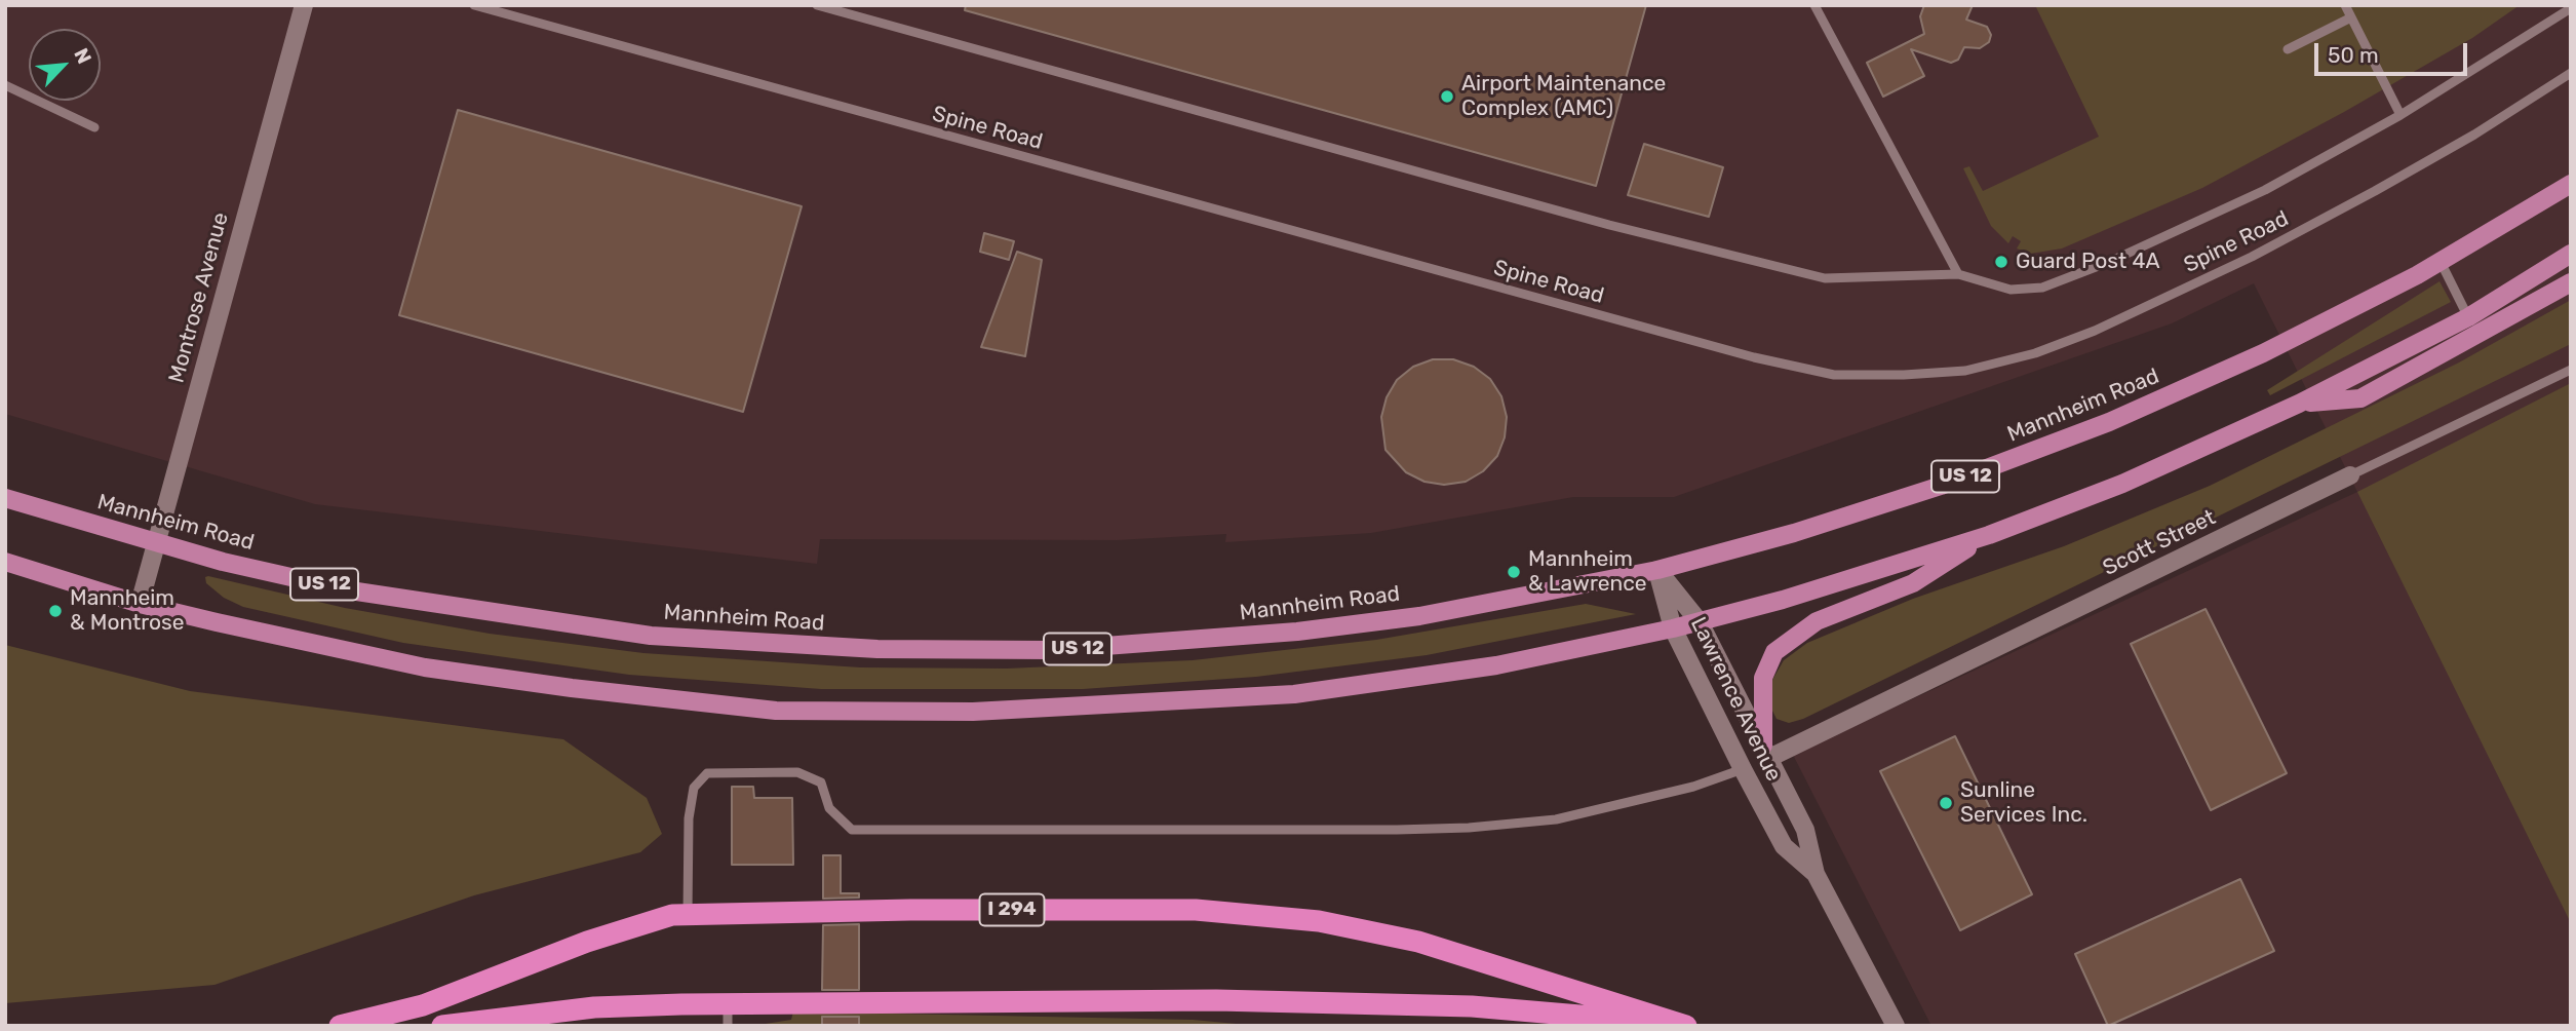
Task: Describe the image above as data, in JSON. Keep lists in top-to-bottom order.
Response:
{
  "streets": {
    "highway": ["I 294"],
    "main road": ["Mannheim Road", "US 12"],
    "street": ["Montrose Avenue", "Scott Street", "Lawrence Avenue"],
    "lane": ["Spine Road"]
  },
  "crossings": [
    ["Montrose Avenue", "Mannheim Road"],
    ["Mannheim Road", "Lawrence Avenue"],
    ["Scott Street", "Lawrence Avenue"]
  ],
  "places": [
    "Airport Maintenance Complex (AMC)",
    "Guard Post 4A",
    "Mannheim & Lawrence",
    "Mannheim & Montrose",
    "Sunline Services Inc."
  ],
  "scale_bar": "50 m",
  "north": "top right"
}
